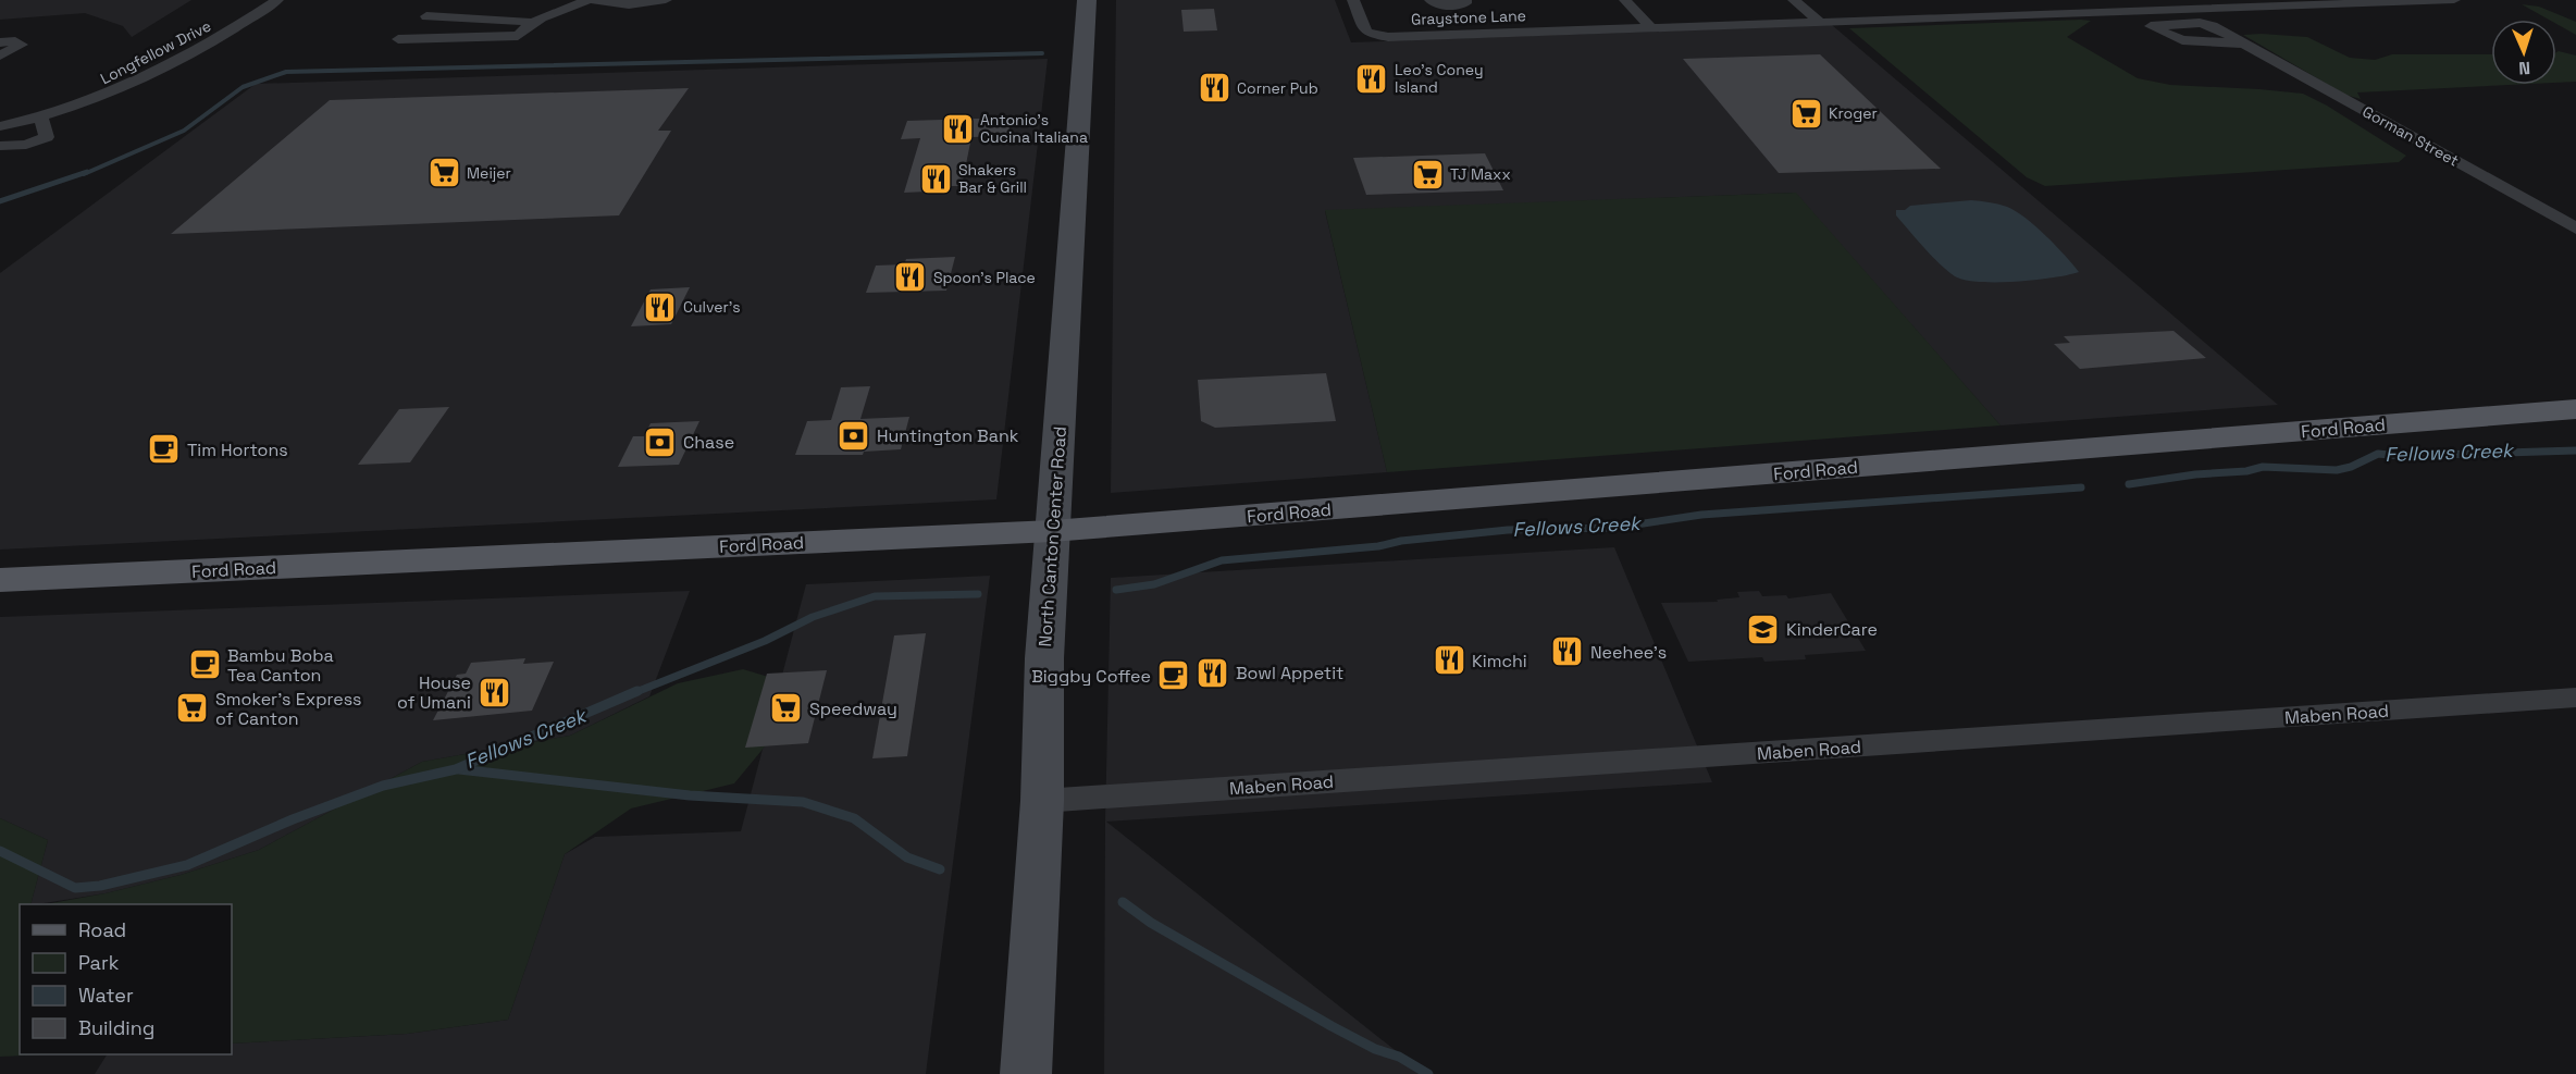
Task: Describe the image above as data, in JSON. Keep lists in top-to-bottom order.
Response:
{
  "streets": {
    "main road": ["Ford Road", "North Canton Center Road"],
    "street": [
      "Graystone Lane",
      "Longfellow Drive",
      "Gorman Street",
      "Maben Road"
    ]
  },
  "crossings": [
    ["Ford Road", "North Canton Center Road"],
    ["North Canton Center Road", "Maben Road"]
  ],
  "water": ["Fellows Creek"],
  "places": {
    "restaurant": [
      "Leo's Coney Island",
      "Corner Pub",
      "Antonio's Cucina Italiana",
      "Shakers Bar & Grill",
      "Spoon's Place",
      "Culver's",
      "Neehee's",
      "Kimchi",
      "Bowl Appetit",
      "House of Umani"
    ],
    "supermarket": [
      "Kroger",
      "Meijer",
      "TJ Maxx",
      "Smoker's Express of Canton",
      "Speedway"
    ],
    "bank": ["Huntington Bank", "Chase"],
    "cafe": ["Tim Hortons", "Bambu Boba Tea Canton", "Biggby Coffee"],
    "school or university": ["KinderCare"]
  },
  "legend": [
    "Road",
    "Park",
    "Water",
    "Building"
  ],
  "north": "bottom"
}
